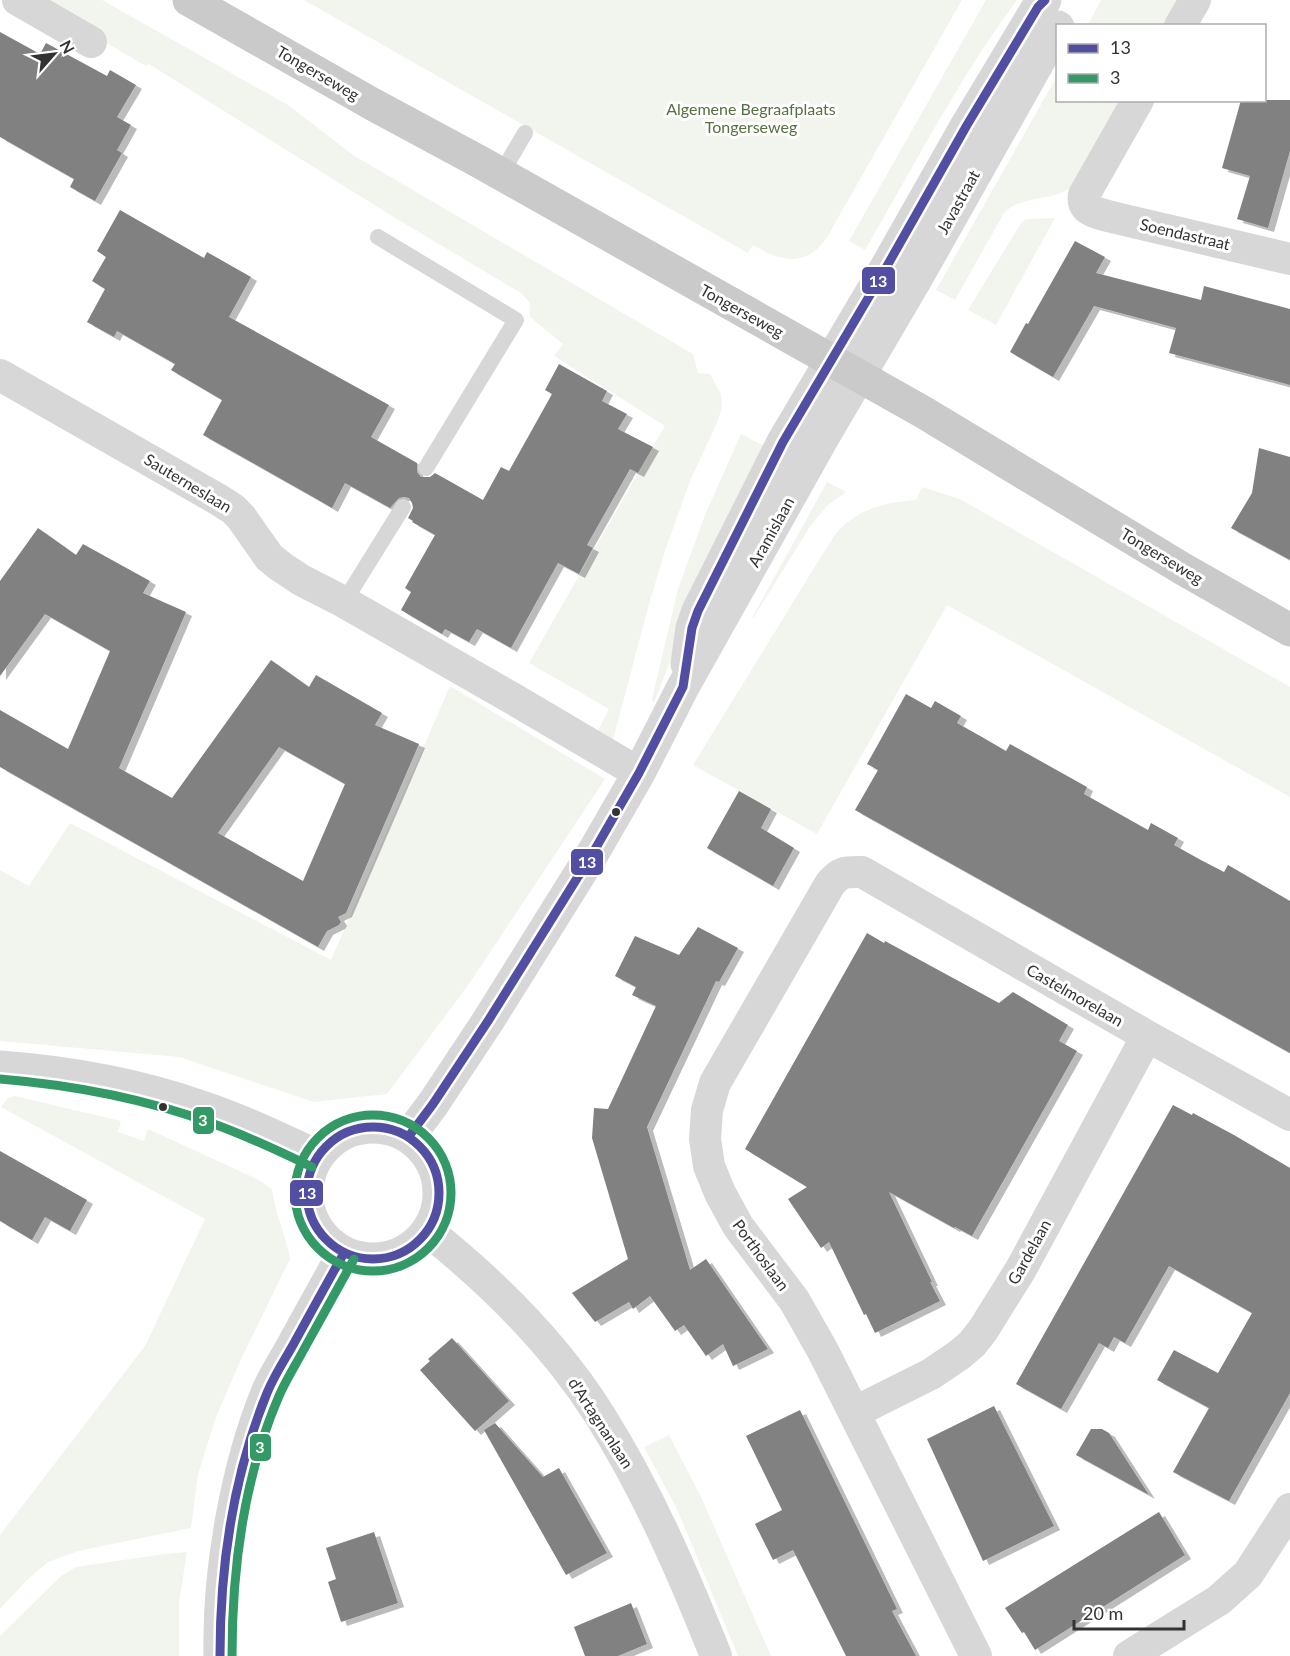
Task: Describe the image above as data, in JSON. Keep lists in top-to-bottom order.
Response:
{
  "streets": {
    "main road": ["Tongerseweg"],
    "street": [
      "Javastraat",
      "Soendastraat",
      "Sauterneslaan",
      "Aramislaan",
      "Castelmorelaan",
      "Gardelaan",
      "Porthoslaan",
      "d'Artagnanlaan"
    ]
  },
  "crossings": [
    ["Tongerseweg", "Javastraat"],
    ["Tongerseweg", "Aramislaan"],
    ["Javastraat", "Aramislaan"],
    ["Sauterneslaan", "Aramislaan"],
    ["Aramislaan", "d'Artagnanlaan"],
    ["Castelmorelaan", "Gardelaan"],
    ["Castelmorelaan", "Porthoslaan"],
    ["Gardelaan", "Porthoslaan"]
  ],
  "parks": ["Algemene Begraafplaats Tongerseweg"],
  "lines": ["transit line 13", "transit line 3"],
  "legend": ["13", "3"],
  "scale_bar": "20 m",
  "north": "top right"
}
